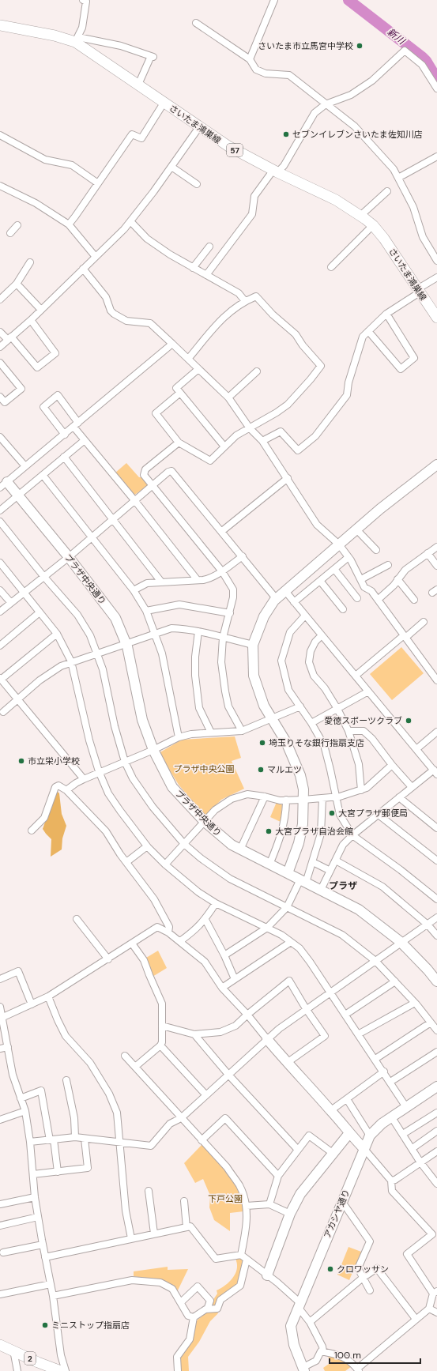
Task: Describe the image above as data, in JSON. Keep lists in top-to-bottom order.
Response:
{
  "streets": {
    "main road": ["さいたま鴻巣線", "57", "2"],
    "street": ["プラザ中央通り", "アカシヤ通り"]
  },
  "districts": ["プラザ"],
  "water": ["新川"],
  "parks": ["プラザ中央公園", "下戸公園"],
  "places": [
    "さいたま市立馬宮中学校",
    "セブンイレブンさいたま佐知川店",
    "愛徳スポーツクラブ",
    "埼玉りそな銀行指扇支店",
    "市立栄小学校",
    "マルエツ",
    "大宮プラザ郵便局",
    "大宮プラザ自治会館",
    "クロワッサン",
    "ミニストップ指扇店"
  ],
  "scale_bar": "100 m"
}
